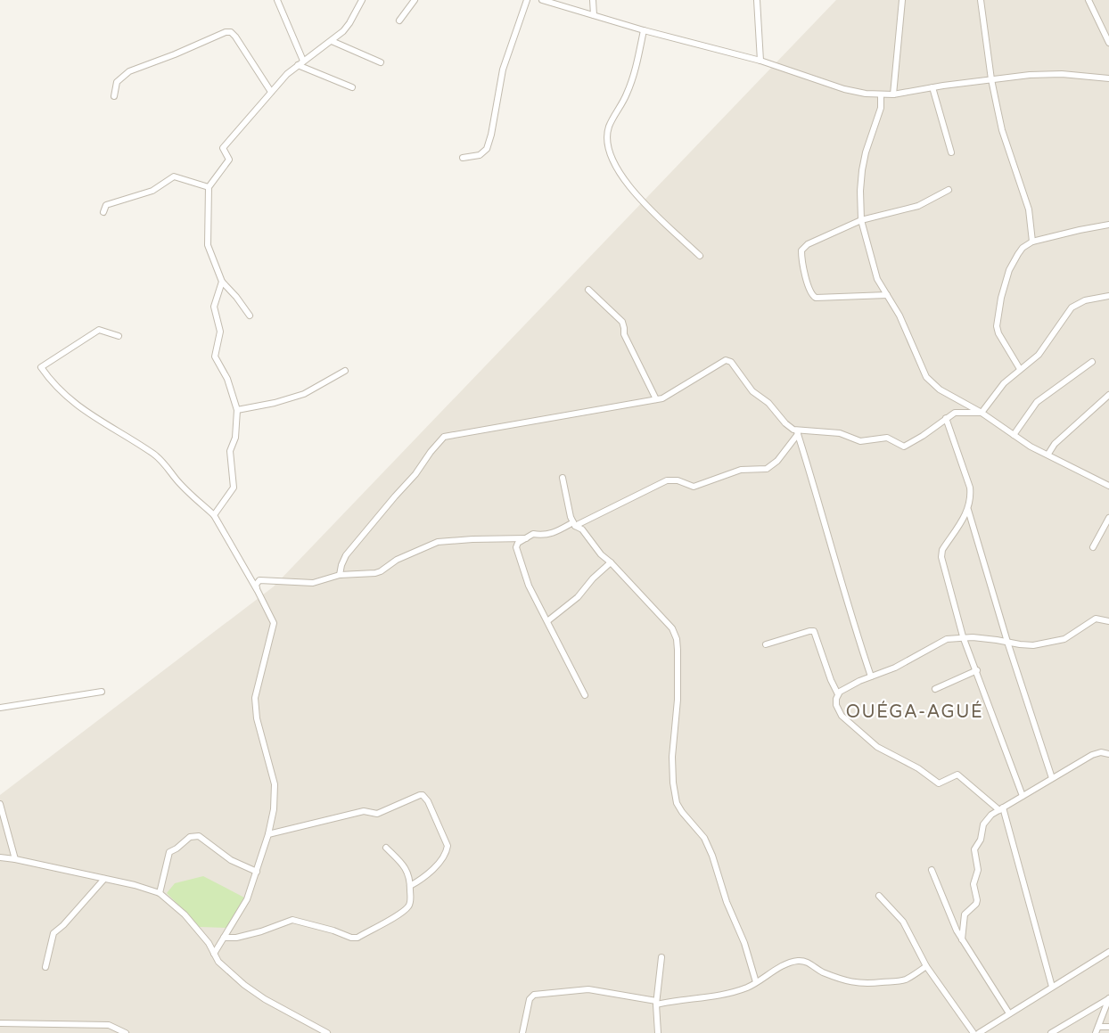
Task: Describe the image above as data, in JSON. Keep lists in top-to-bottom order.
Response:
{
  "districts": ["OUÉGA-AGUÉ"]
}
